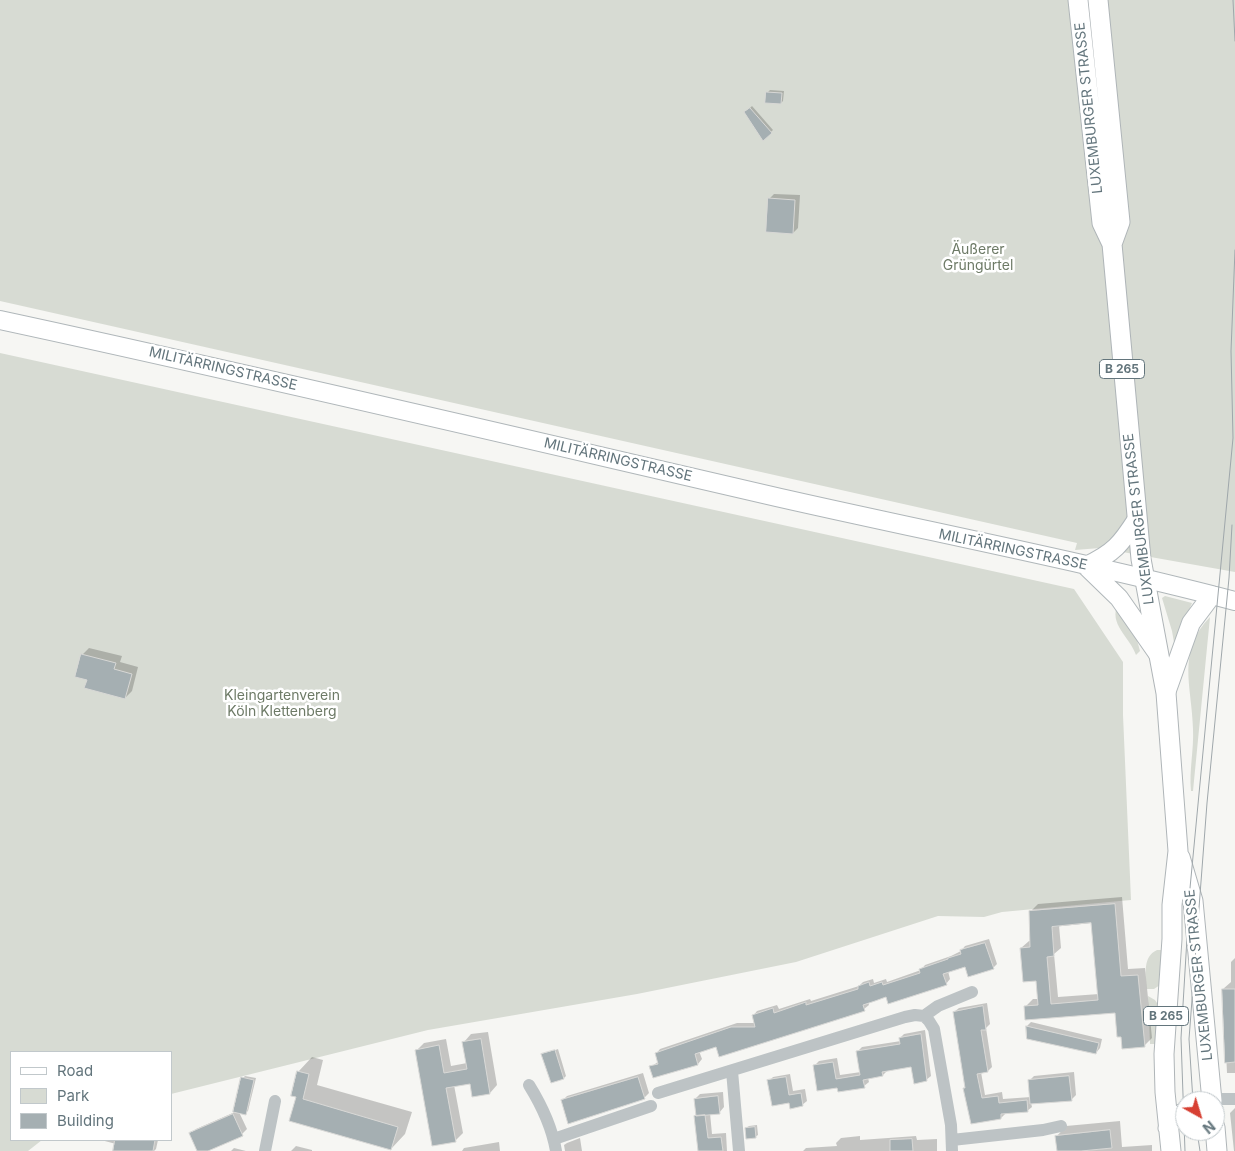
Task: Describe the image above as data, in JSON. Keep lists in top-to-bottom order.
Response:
{
  "streets": {
    "main road": ["LUXEMBURGER STRASSE", "MILITÄRRINGSTRASSE", "B 265"]
  },
  "crossings": [
    ["LUXEMBURGER STRASSE", "MILITÄRRINGSTRASSE"]
  ],
  "parks": ["Äußerer Grüngürtel", "Kleingartenverein Köln Klettenberg"],
  "legend": ["Road", "Park", "Building"],
  "north": "bottom right"
}
